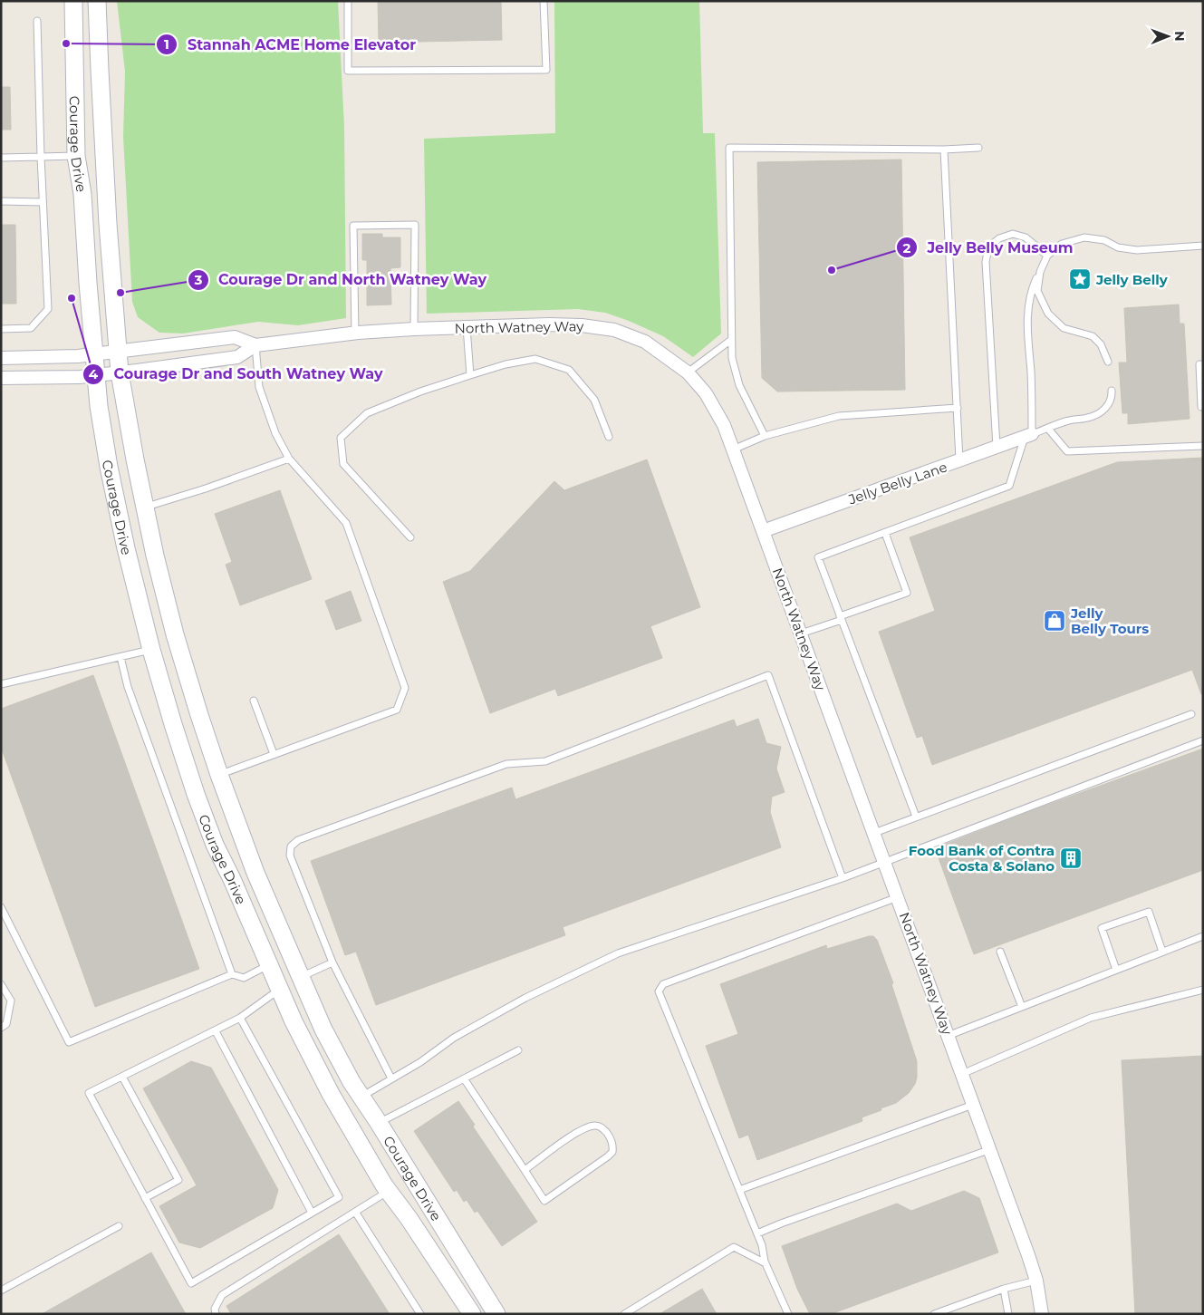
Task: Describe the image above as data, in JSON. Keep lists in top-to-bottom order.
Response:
{
  "streets": {
    "street": ["Courage Drive", "North Watney Way", "Jelly Belly Lane"]
  },
  "crossings": [
    ["Courage Drive", "North Watney Way"],
    ["North Watney Way", "Jelly Belly Lane"]
  ],
  "places": {
    "other": [
      "Stannah ACME Home Elevator",
      "Jelly Belly Museum",
      "Courage Dr and North Watney Way",
      "Courage Dr and South Watney Way"
    ],
    "place": ["Jelly Belly"],
    "shop": ["Jelly Belly Tours"],
    "building": ["Food Bank of Contra Costa & Solano"]
  },
  "north": "right"
}
